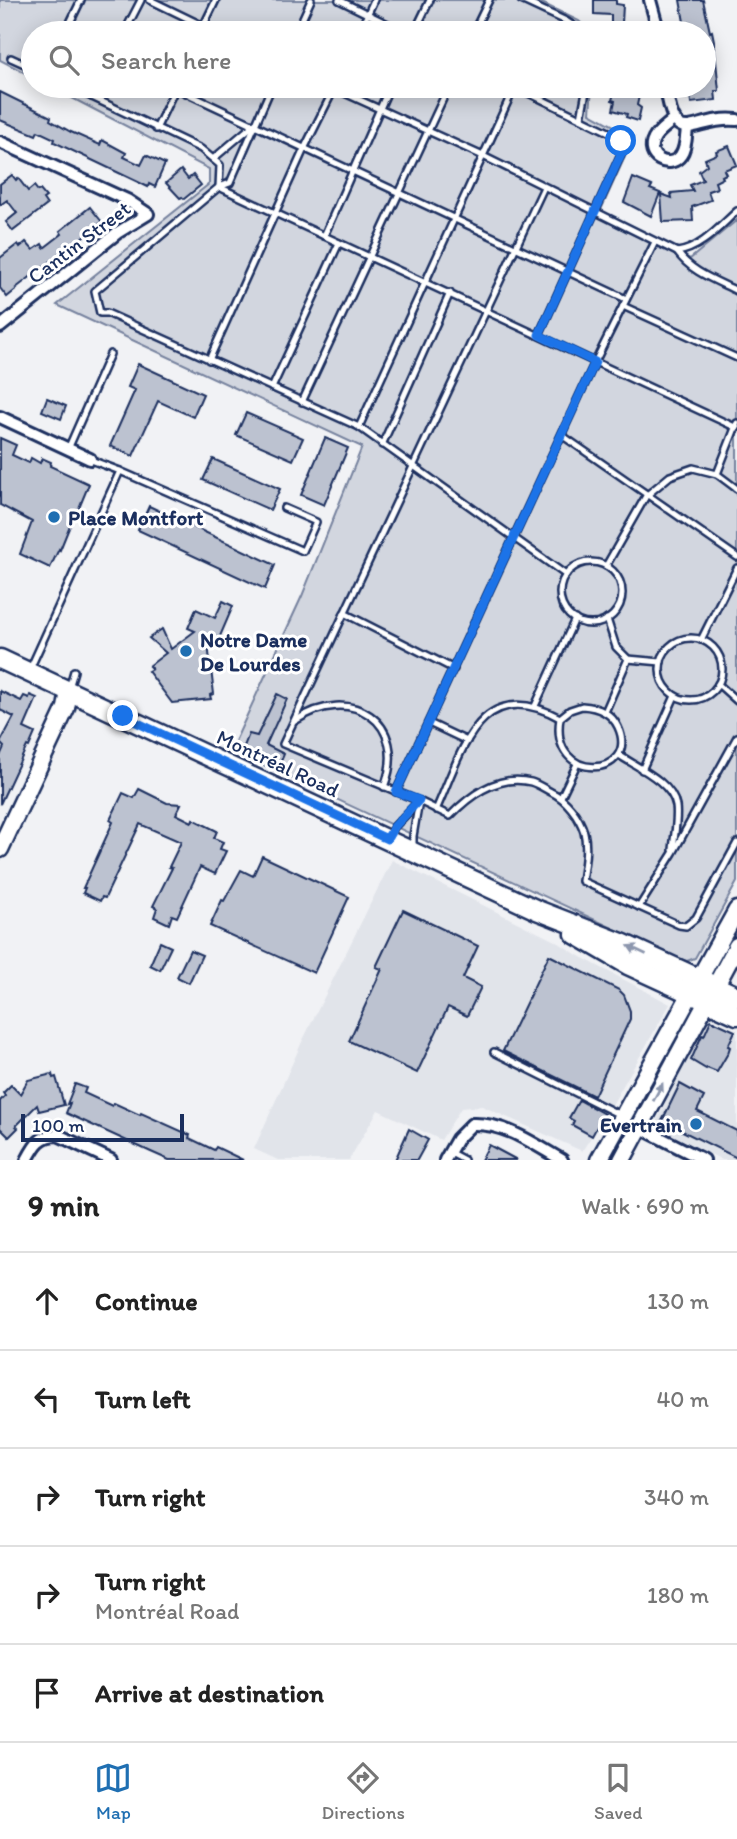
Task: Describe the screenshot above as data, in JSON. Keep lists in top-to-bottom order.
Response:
{
  "streets": {
    "main road": ["Montréal Road"],
    "street": ["Cantin Street"]
  },
  "places": ["Place Montfort", "Notre Dame De Lourdes", "Evertrain"],
  "scale_bar": "100 m",
  "page": {
    "search": "Search here",
    "scale": "100 m",
    "heading": ["9 min", "Walk · 690 m"],
    "list": [
      ["Continue", "130 m"],
      ["Turn left", "40 m"],
      ["Turn right", "340 m"],
      ["Turn right", "Montréal Road", "180 m"],
      "Arrive at destination"
    ],
    "nav": ["Map", "Directions", "Saved"]
  }
}
